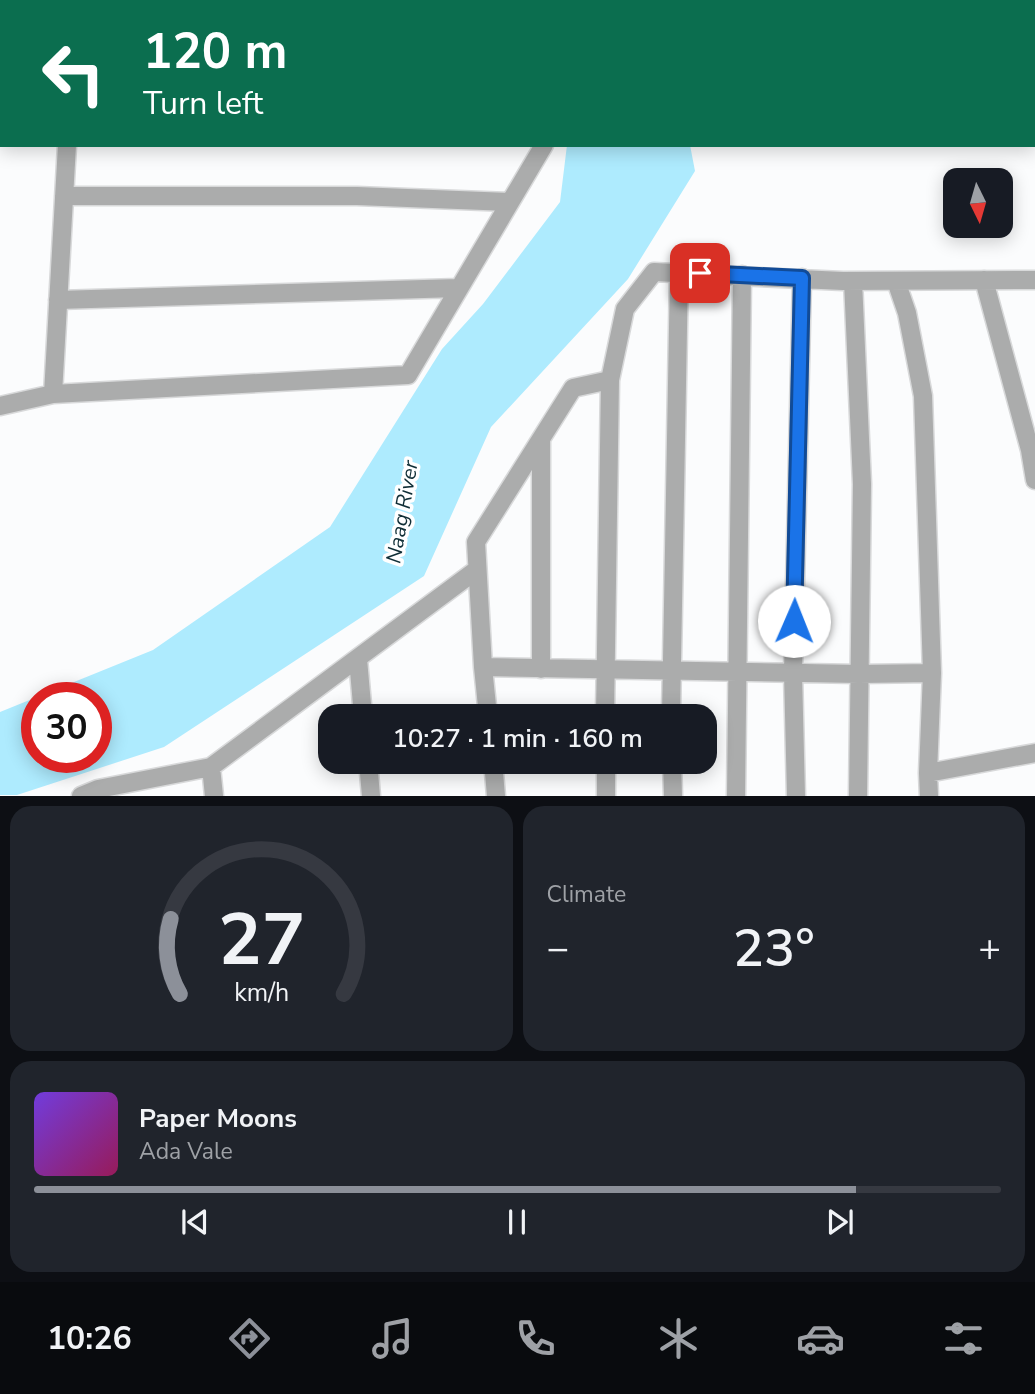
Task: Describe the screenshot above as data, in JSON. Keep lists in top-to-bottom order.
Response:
{
  "water": ["Naag River"],
  "north": "bottom",
  "page": {
    "turn": ["120 m", "Turn left"],
    "limit": "30",
    "trip": "10:27 · 1 min · 160 m",
    "tile": "Climate",
    "heat": ["−", "23°", "+"],
    "song": ["Paper Moons", "Ada Vale"],
    "tabs": "10:26",
    "gauge": ["27", "km/h"]
  }
}
